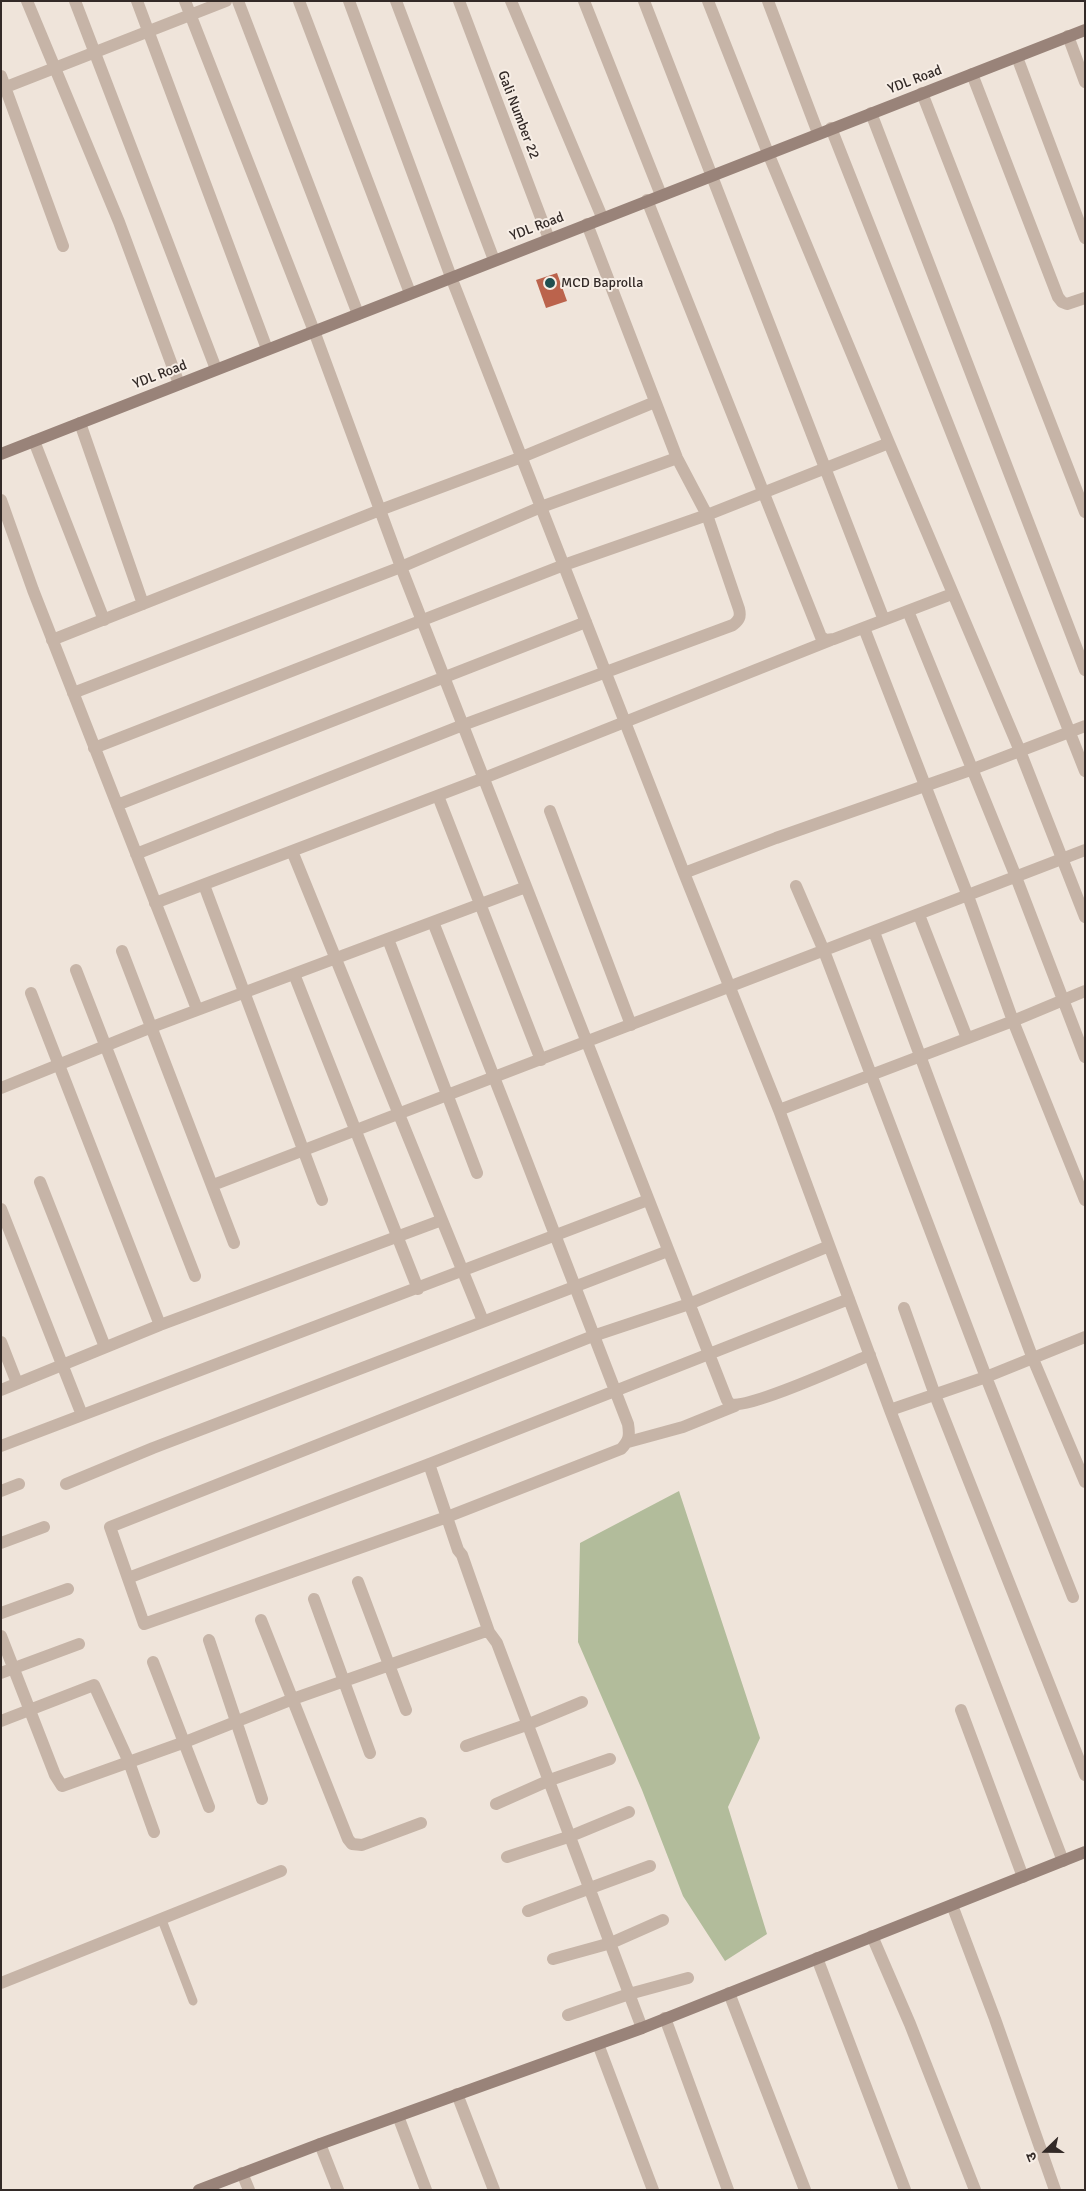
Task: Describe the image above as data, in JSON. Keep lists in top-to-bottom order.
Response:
{
  "streets": {
    "street": ["YDL Road", "Gali Number 22"]
  },
  "crossings": [
    ["YDL Road", "Gali Number 22"]
  ],
  "places": ["MCD Baprolla"],
  "north": "left"
}
